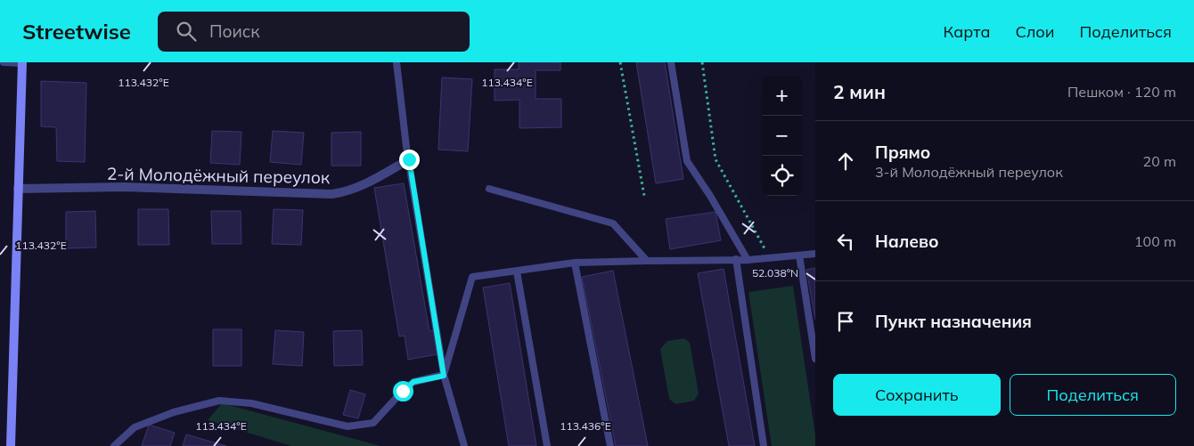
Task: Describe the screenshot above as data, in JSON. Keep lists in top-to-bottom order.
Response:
{
  "streets": {
    "street": ["2-й Молодёжный переулок"]
  },
  "page": {
    "header": "Streetwise",
    "search": "Поиск",
    "nav": ["Карта", "Слои", "Поделиться"],
    "heading": ["2 мин", "Пешком · 120 m"],
    "map_buttons": ["+", "−"],
    "list": [
      ["Прямо", "3-й Молодёжный переулок", "20 m"],
      ["Налево", "100 m"],
      "Пункт назначения"
    ],
    "buttons": ["Сохранить", "Поделиться"]
  },
  "coordinates": [
    "113.432°E",
    "113.434°E",
    "52.038°N",
    "113.436°E"
  ]
}
